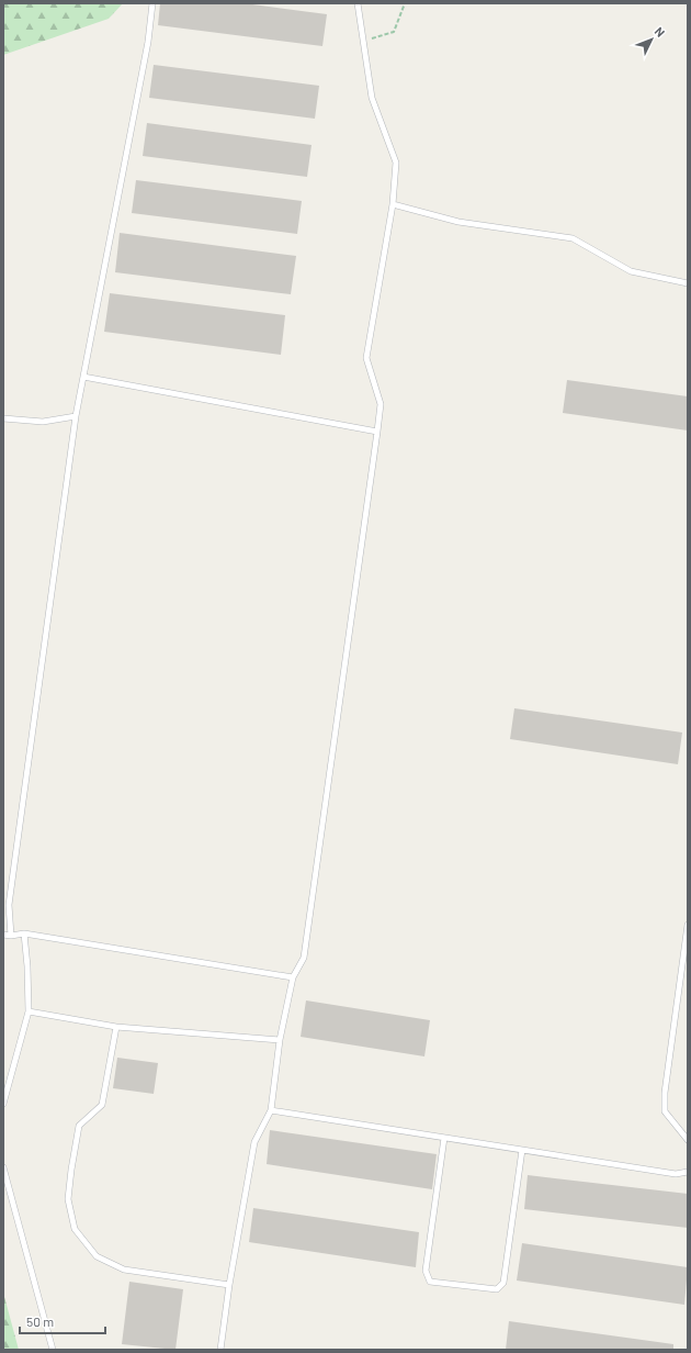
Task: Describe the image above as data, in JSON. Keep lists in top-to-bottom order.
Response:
{
  "scale_bar": "50 m",
  "north": "top right"
}
